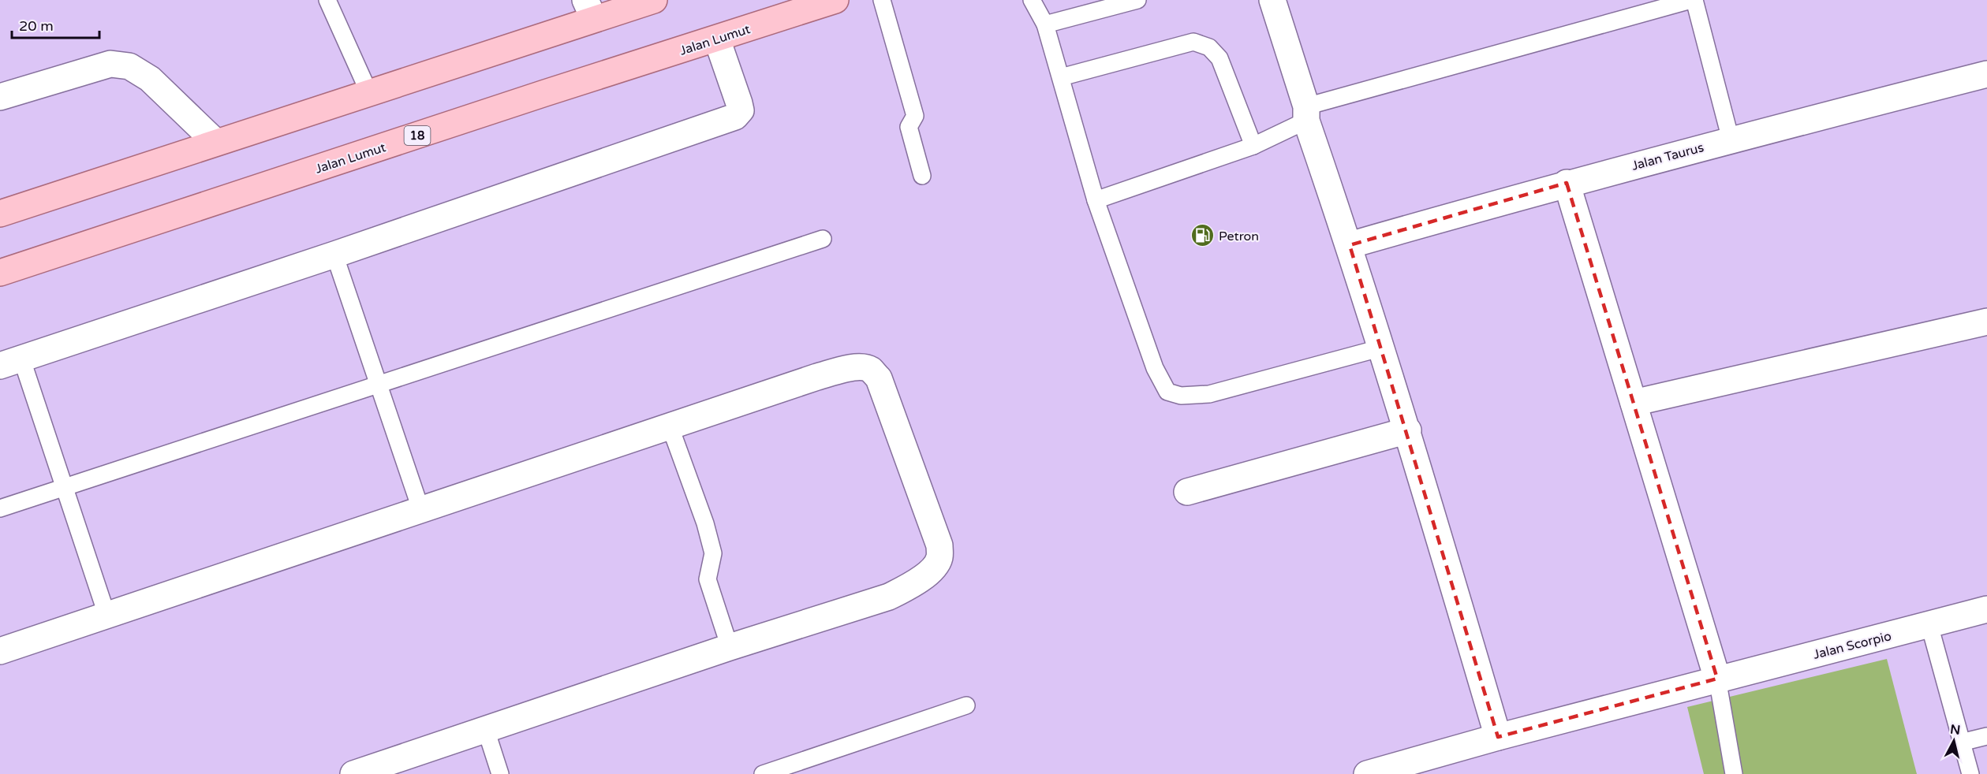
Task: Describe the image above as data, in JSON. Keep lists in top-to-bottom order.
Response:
{
  "streets": {
    "main road": ["Jalan Lumut", "18"],
    "street": ["Jalan Taurus", "Jalan Scorpio"]
  },
  "places": {
    "fuel station": ["Petron"]
  },
  "scale_bar": "20 m",
  "north": "top"
}
